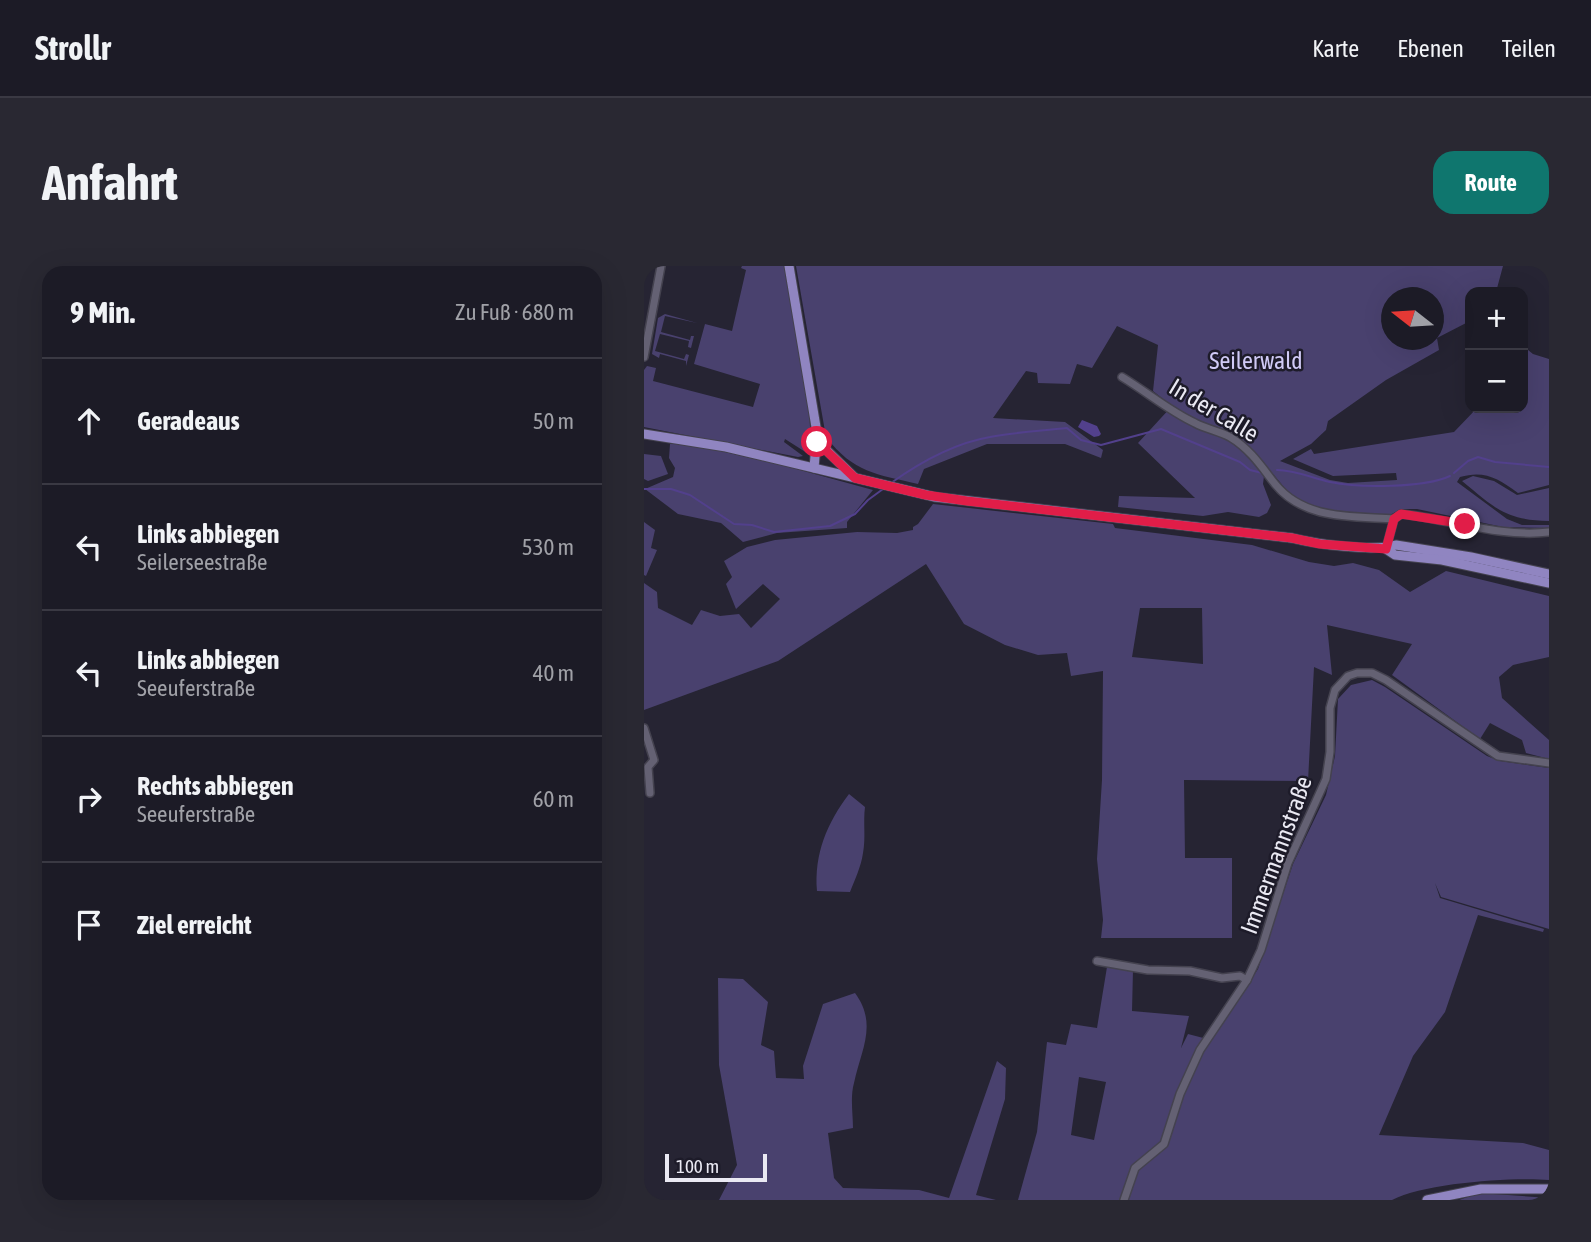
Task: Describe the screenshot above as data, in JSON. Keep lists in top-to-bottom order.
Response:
{
  "streets": {
    "street": ["In der Calle", "Immermannstraße"]
  },
  "parks": ["Seilerwald"],
  "scale_bar": "100 m",
  "north": "left",
  "page": {
    "header": "Strollr",
    "nav": ["Karte", "Ebenen", "Teilen"],
    "buttons": "Route",
    "title": "Anfahrt",
    "heading": ["9 Min.", "Zu Fuß · 680 m"],
    "map_buttons": ["+", "−"],
    "list": [
      ["Geradeaus", "50 m"],
      ["Links abbiegen", "Seilerseestraße", "530 m"],
      ["Links abbiegen", "Seeuferstraße", "40 m"],
      ["Rechts abbiegen", "Seeuferstraße", "60 m"],
      "Ziel erreicht"
    ],
    "scale": "100 m"
  }
}
